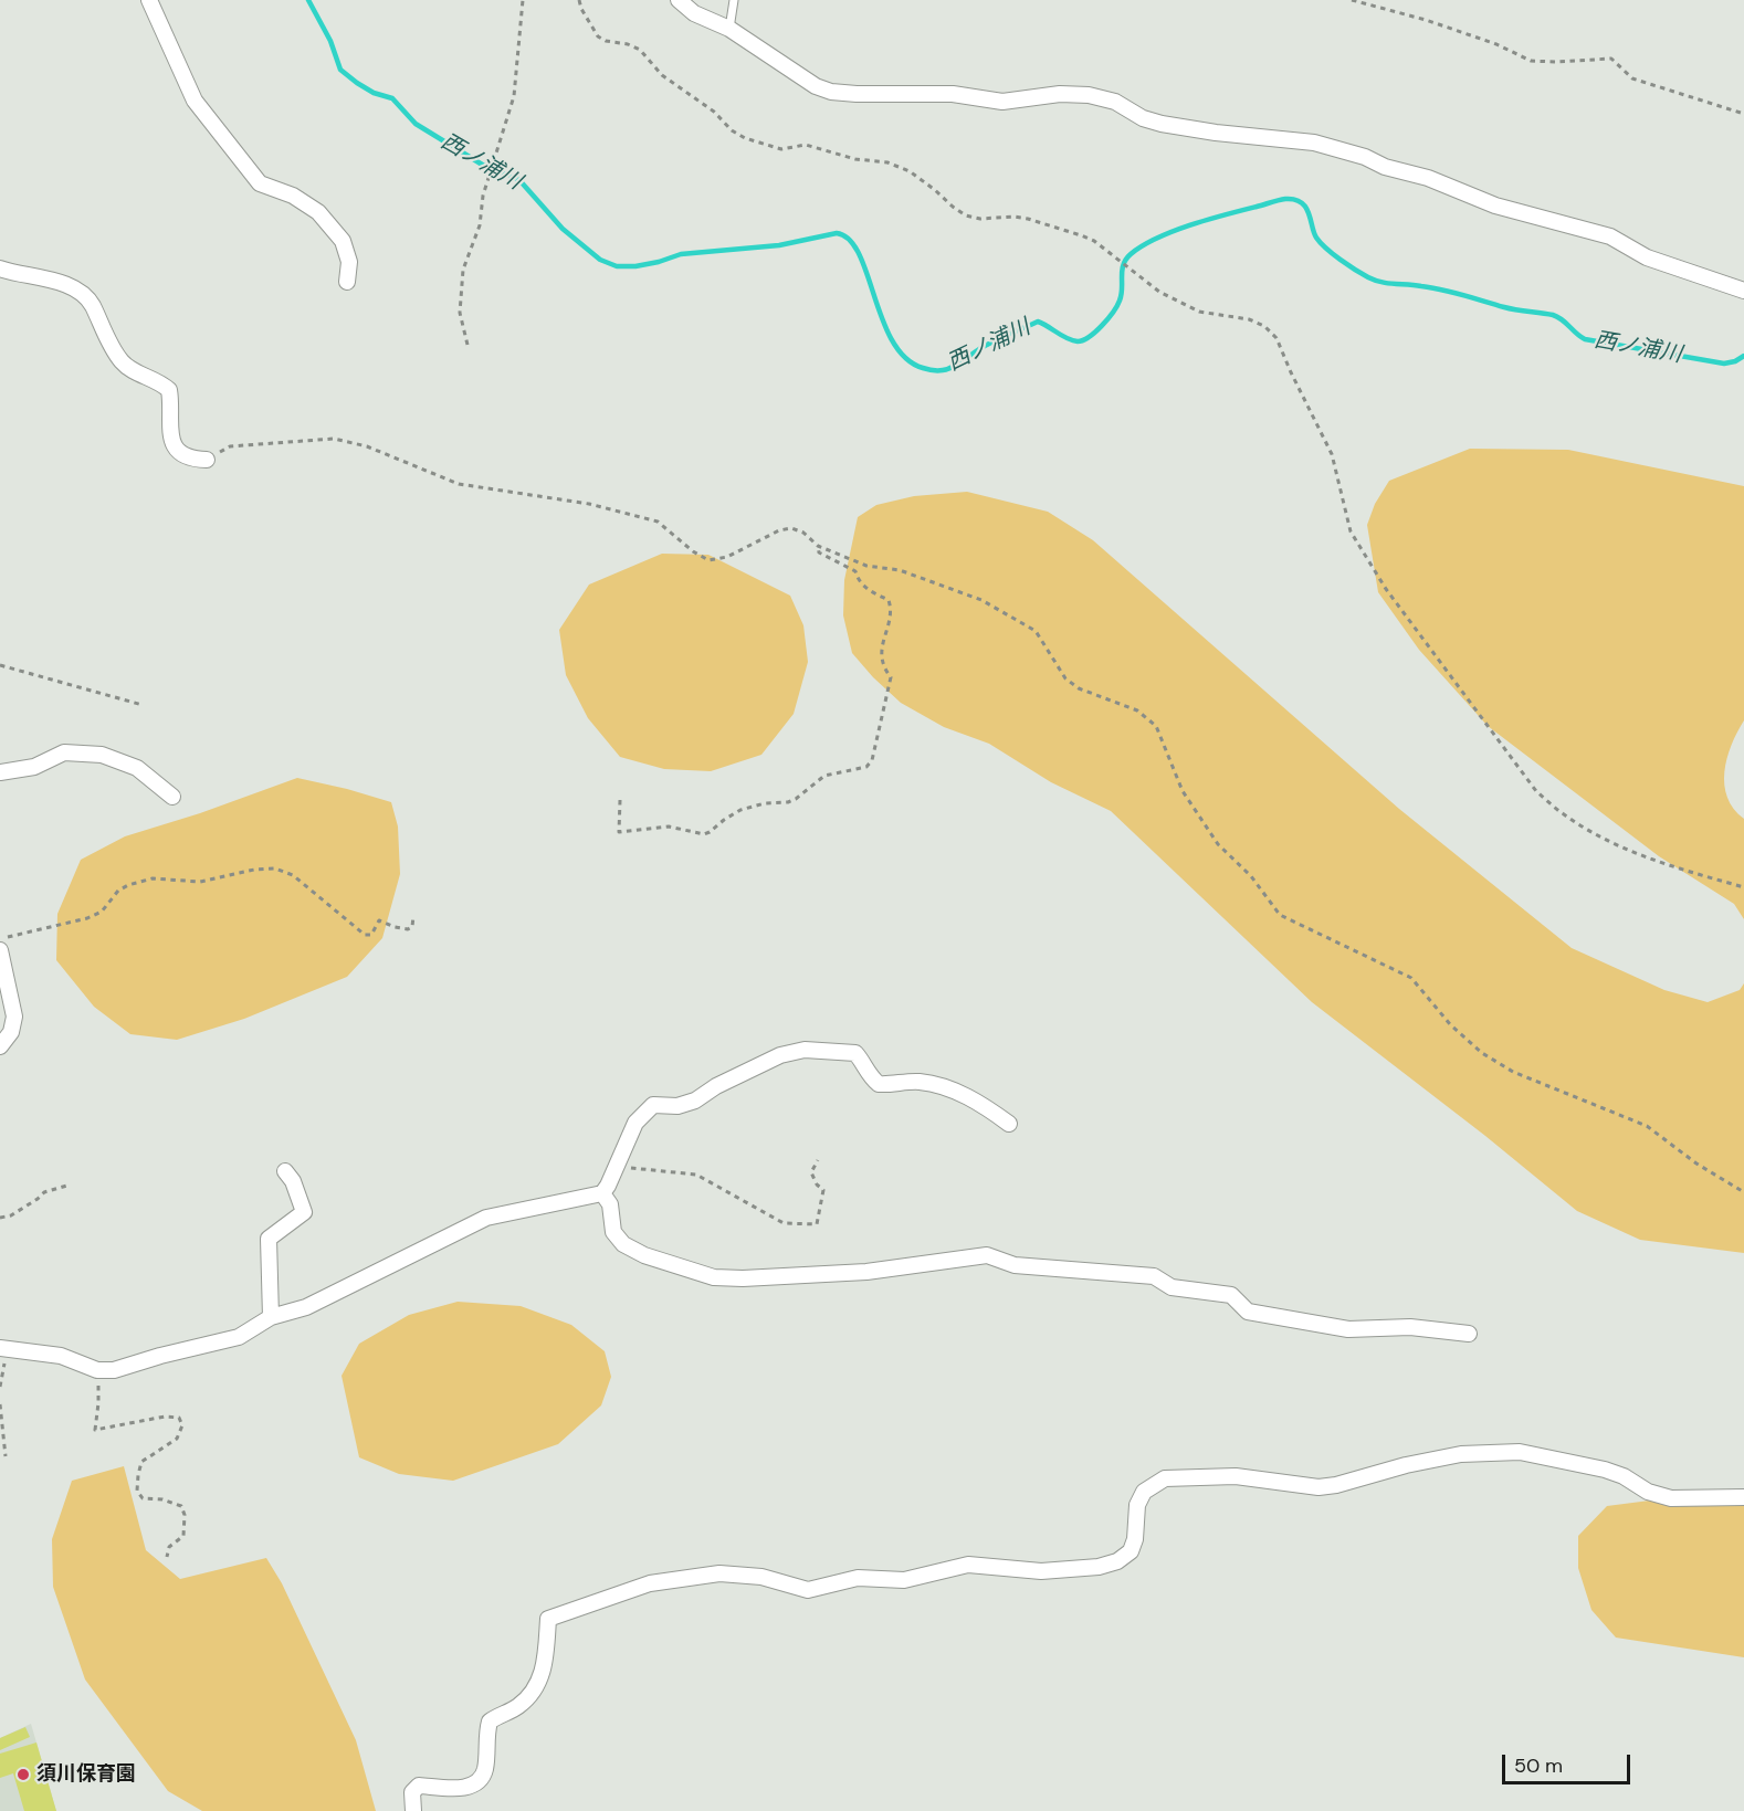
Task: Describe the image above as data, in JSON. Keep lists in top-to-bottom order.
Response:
{
  "water": ["西ノ浦川"],
  "places": ["須川保育園"],
  "scale_bar": "50 m"
}
